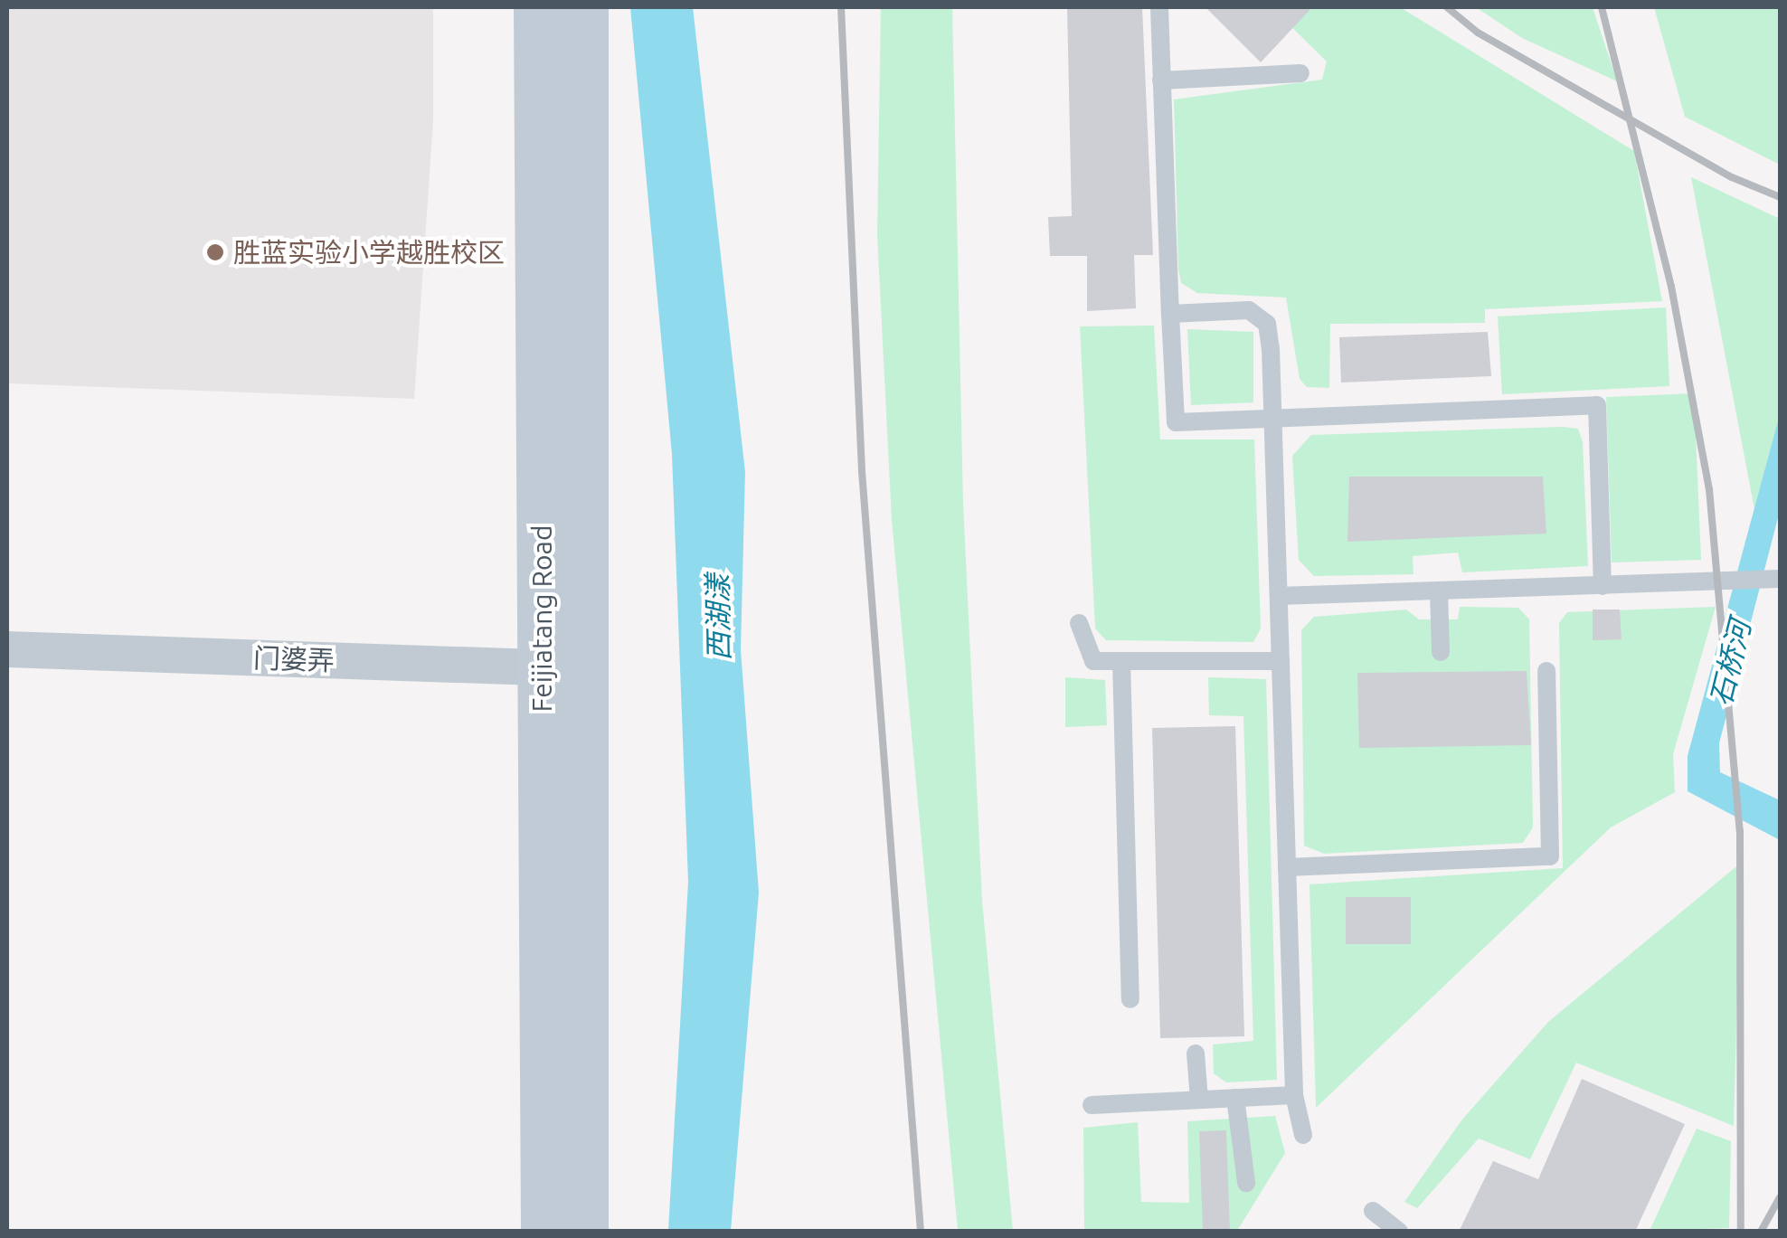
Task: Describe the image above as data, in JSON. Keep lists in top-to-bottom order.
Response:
{
  "streets": {
    "street": ["Feijiatang Road", "门婆弄"]
  },
  "crossings": [
    ["Feijiatang Road", "门婆弄"]
  ],
  "water": ["西湖漾", "石桥河"],
  "places": ["胜蓝实验小学越胜校区"]
}
